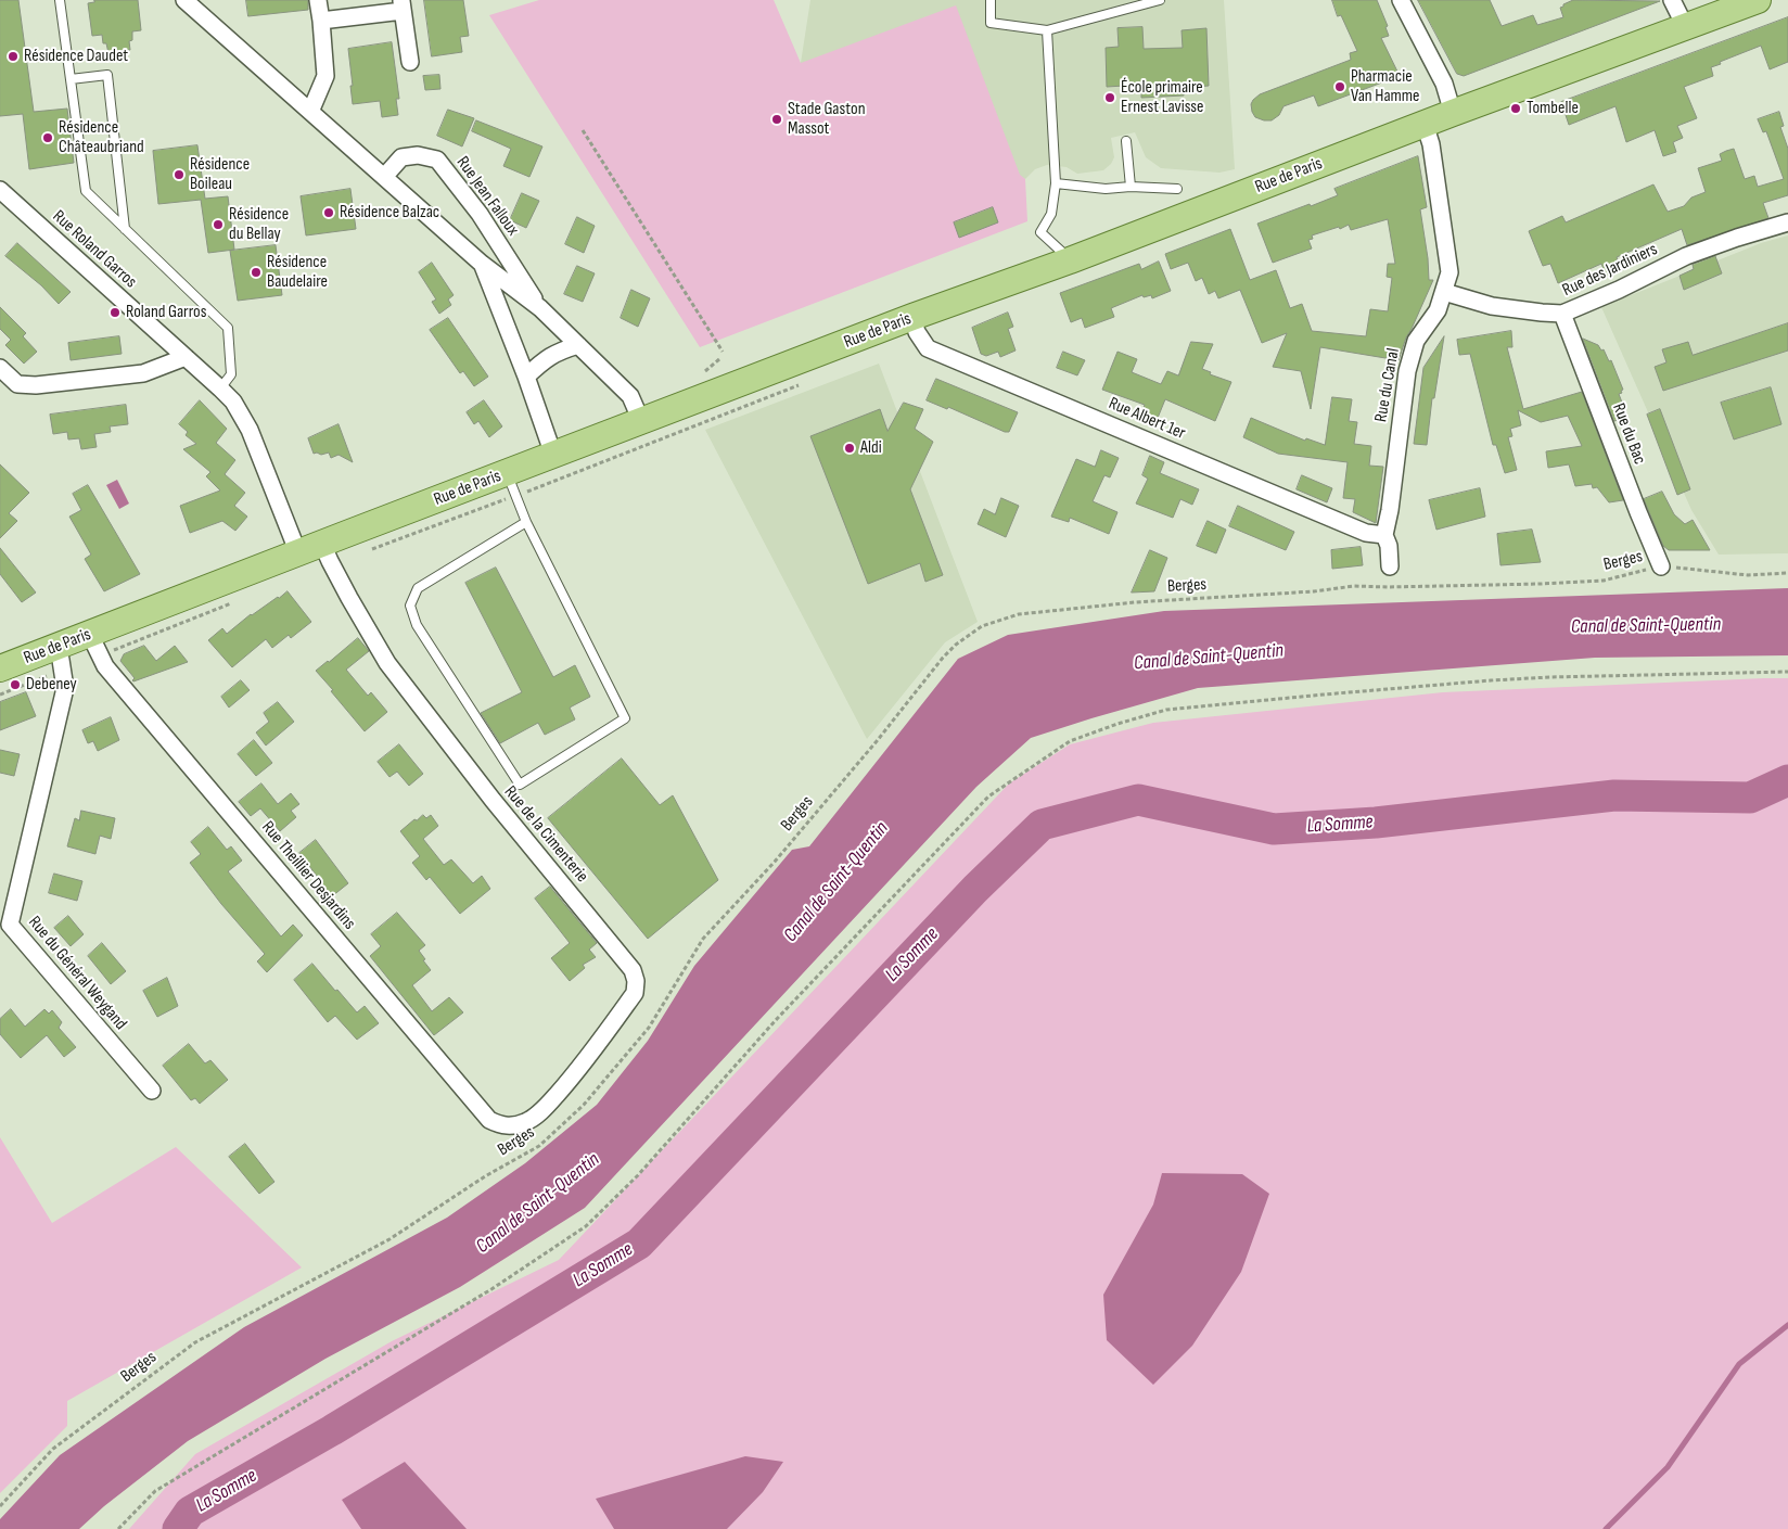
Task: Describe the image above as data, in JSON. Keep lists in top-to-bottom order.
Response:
{
  "streets": {
    "main road": ["Rue de Paris"],
    "street": [
      "Rue Jean Falloux",
      "Rue Roland Garros",
      "Rue des Jardiniers",
      "Rue du Canal",
      "Rue Albert 1er",
      "Rue du Bac",
      "Rue de la Cimenterie",
      "Rue Theillier Desjardins",
      "Rue du Général Weygand"
    ],
    "path": ["Berges"]
  },
  "crossings": [
    ["Rue de Paris", "Rue Jean Falloux"],
    ["Rue de Paris", "Rue Roland Garros"],
    ["Rue de Paris", "Rue du Canal"],
    ["Rue de Paris", "Rue Albert 1er"],
    ["Rue de Paris", "Rue de la Cimenterie"],
    ["Rue de Paris", "Rue Theillier Desjardins"],
    ["Rue de Paris", "Rue du Général Weygand"],
    ["Rue des Jardiniers", "Rue du Canal"],
    ["Rue des Jardiniers", "Rue du Bac"],
    ["Rue du Canal", "Rue Albert 1er"],
    ["Rue du Bac", "Berges"],
    ["Rue de la Cimenterie", "Rue Theillier Desjardins"]
  ],
  "water": ["Canal de Saint-Quentin", "La Somme"],
  "places": [
    "Résidence Daudet",
    "Pharmacie Van Hamme",
    "École primaire Ernest Lavisse",
    "Tombelle",
    "Stade Gaston Massot",
    "Résidence Châteaubriand",
    "Résidence Boileau",
    "Résidence Balzac",
    "Résidence du Bellay",
    "Résidence Baudelaire",
    "Roland Garros",
    "Aldi",
    "Debeney"
  ]
}
